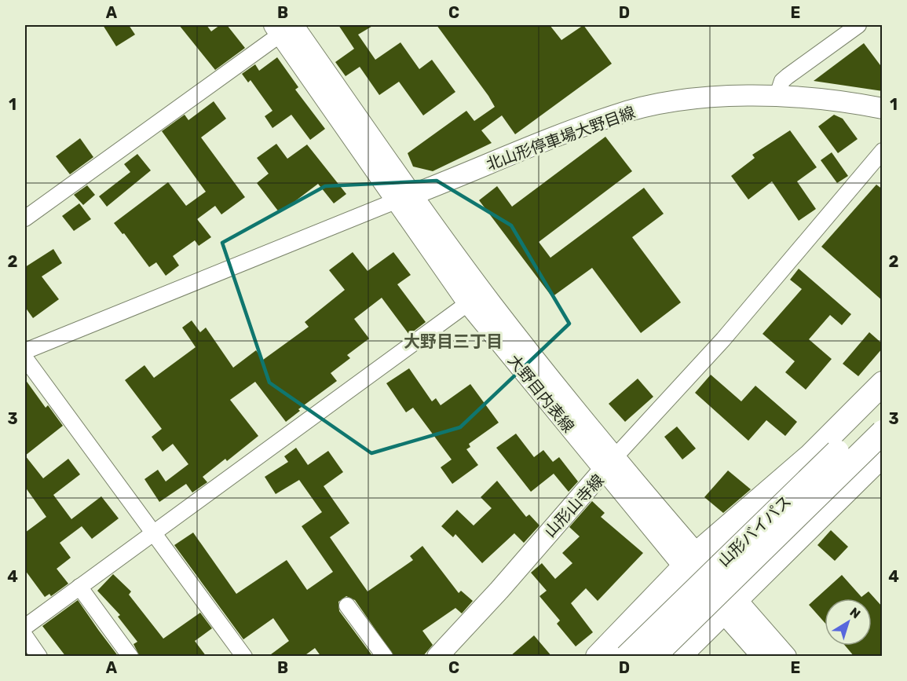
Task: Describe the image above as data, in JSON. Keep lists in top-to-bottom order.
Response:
{
  "streets": {
    "highway": ["山形バイパス"],
    "main road": ["北山形停車場大野目線", "大野目内表線", "山形山寺線"]
  },
  "crossings": [
    ["北山形停車場大野目線", "大野目内表線"],
    ["大野目内表線", "山形山寺線"]
  ],
  "districts": ["大野目三丁目"],
  "north": "top right",
  "grid": {
    "columns": [
      "A",
      "B",
      "C",
      "D",
      "E"
    ],
    "rows": [
      "1",
      "2",
      "3",
      "4"
    ]
  }
}
